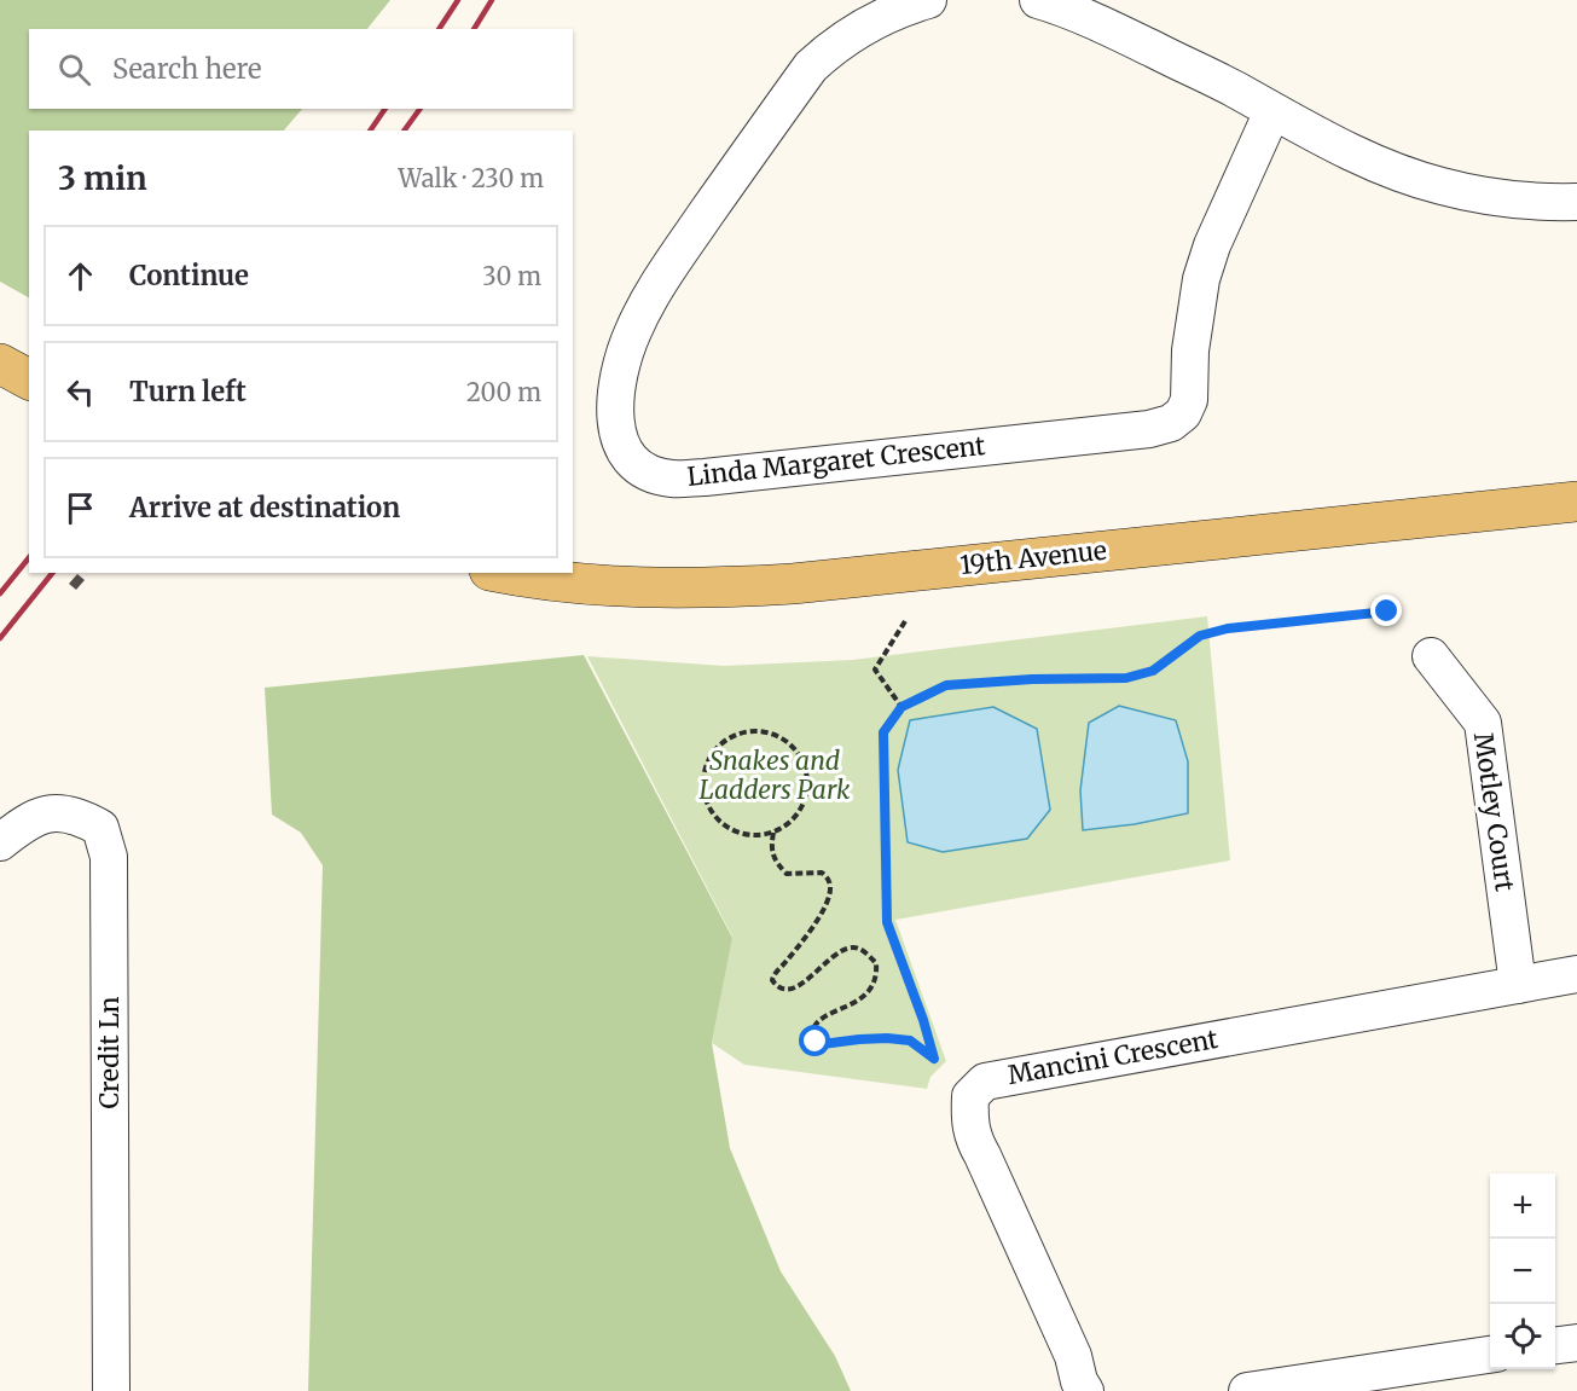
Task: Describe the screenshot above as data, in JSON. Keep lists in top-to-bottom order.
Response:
{
  "streets": {
    "main road": ["19th Avenue"],
    "street": [
      "Linda Margaret Crescent",
      "Motley Court",
      "Credit Ln",
      "Mancini Crescent"
    ]
  },
  "crossings": [
    ["Motley Court", "Mancini Crescent"]
  ],
  "parks": ["Snakes and Ladders Park"],
  "page": {
    "search": "Search here",
    "heading": ["3 min", "Walk · 230 m"],
    "list": [
      ["Continue", "30 m"],
      ["Turn left", "200 m"],
      "Arrive at destination"
    ],
    "map_buttons": ["+", "−"]
  }
}
